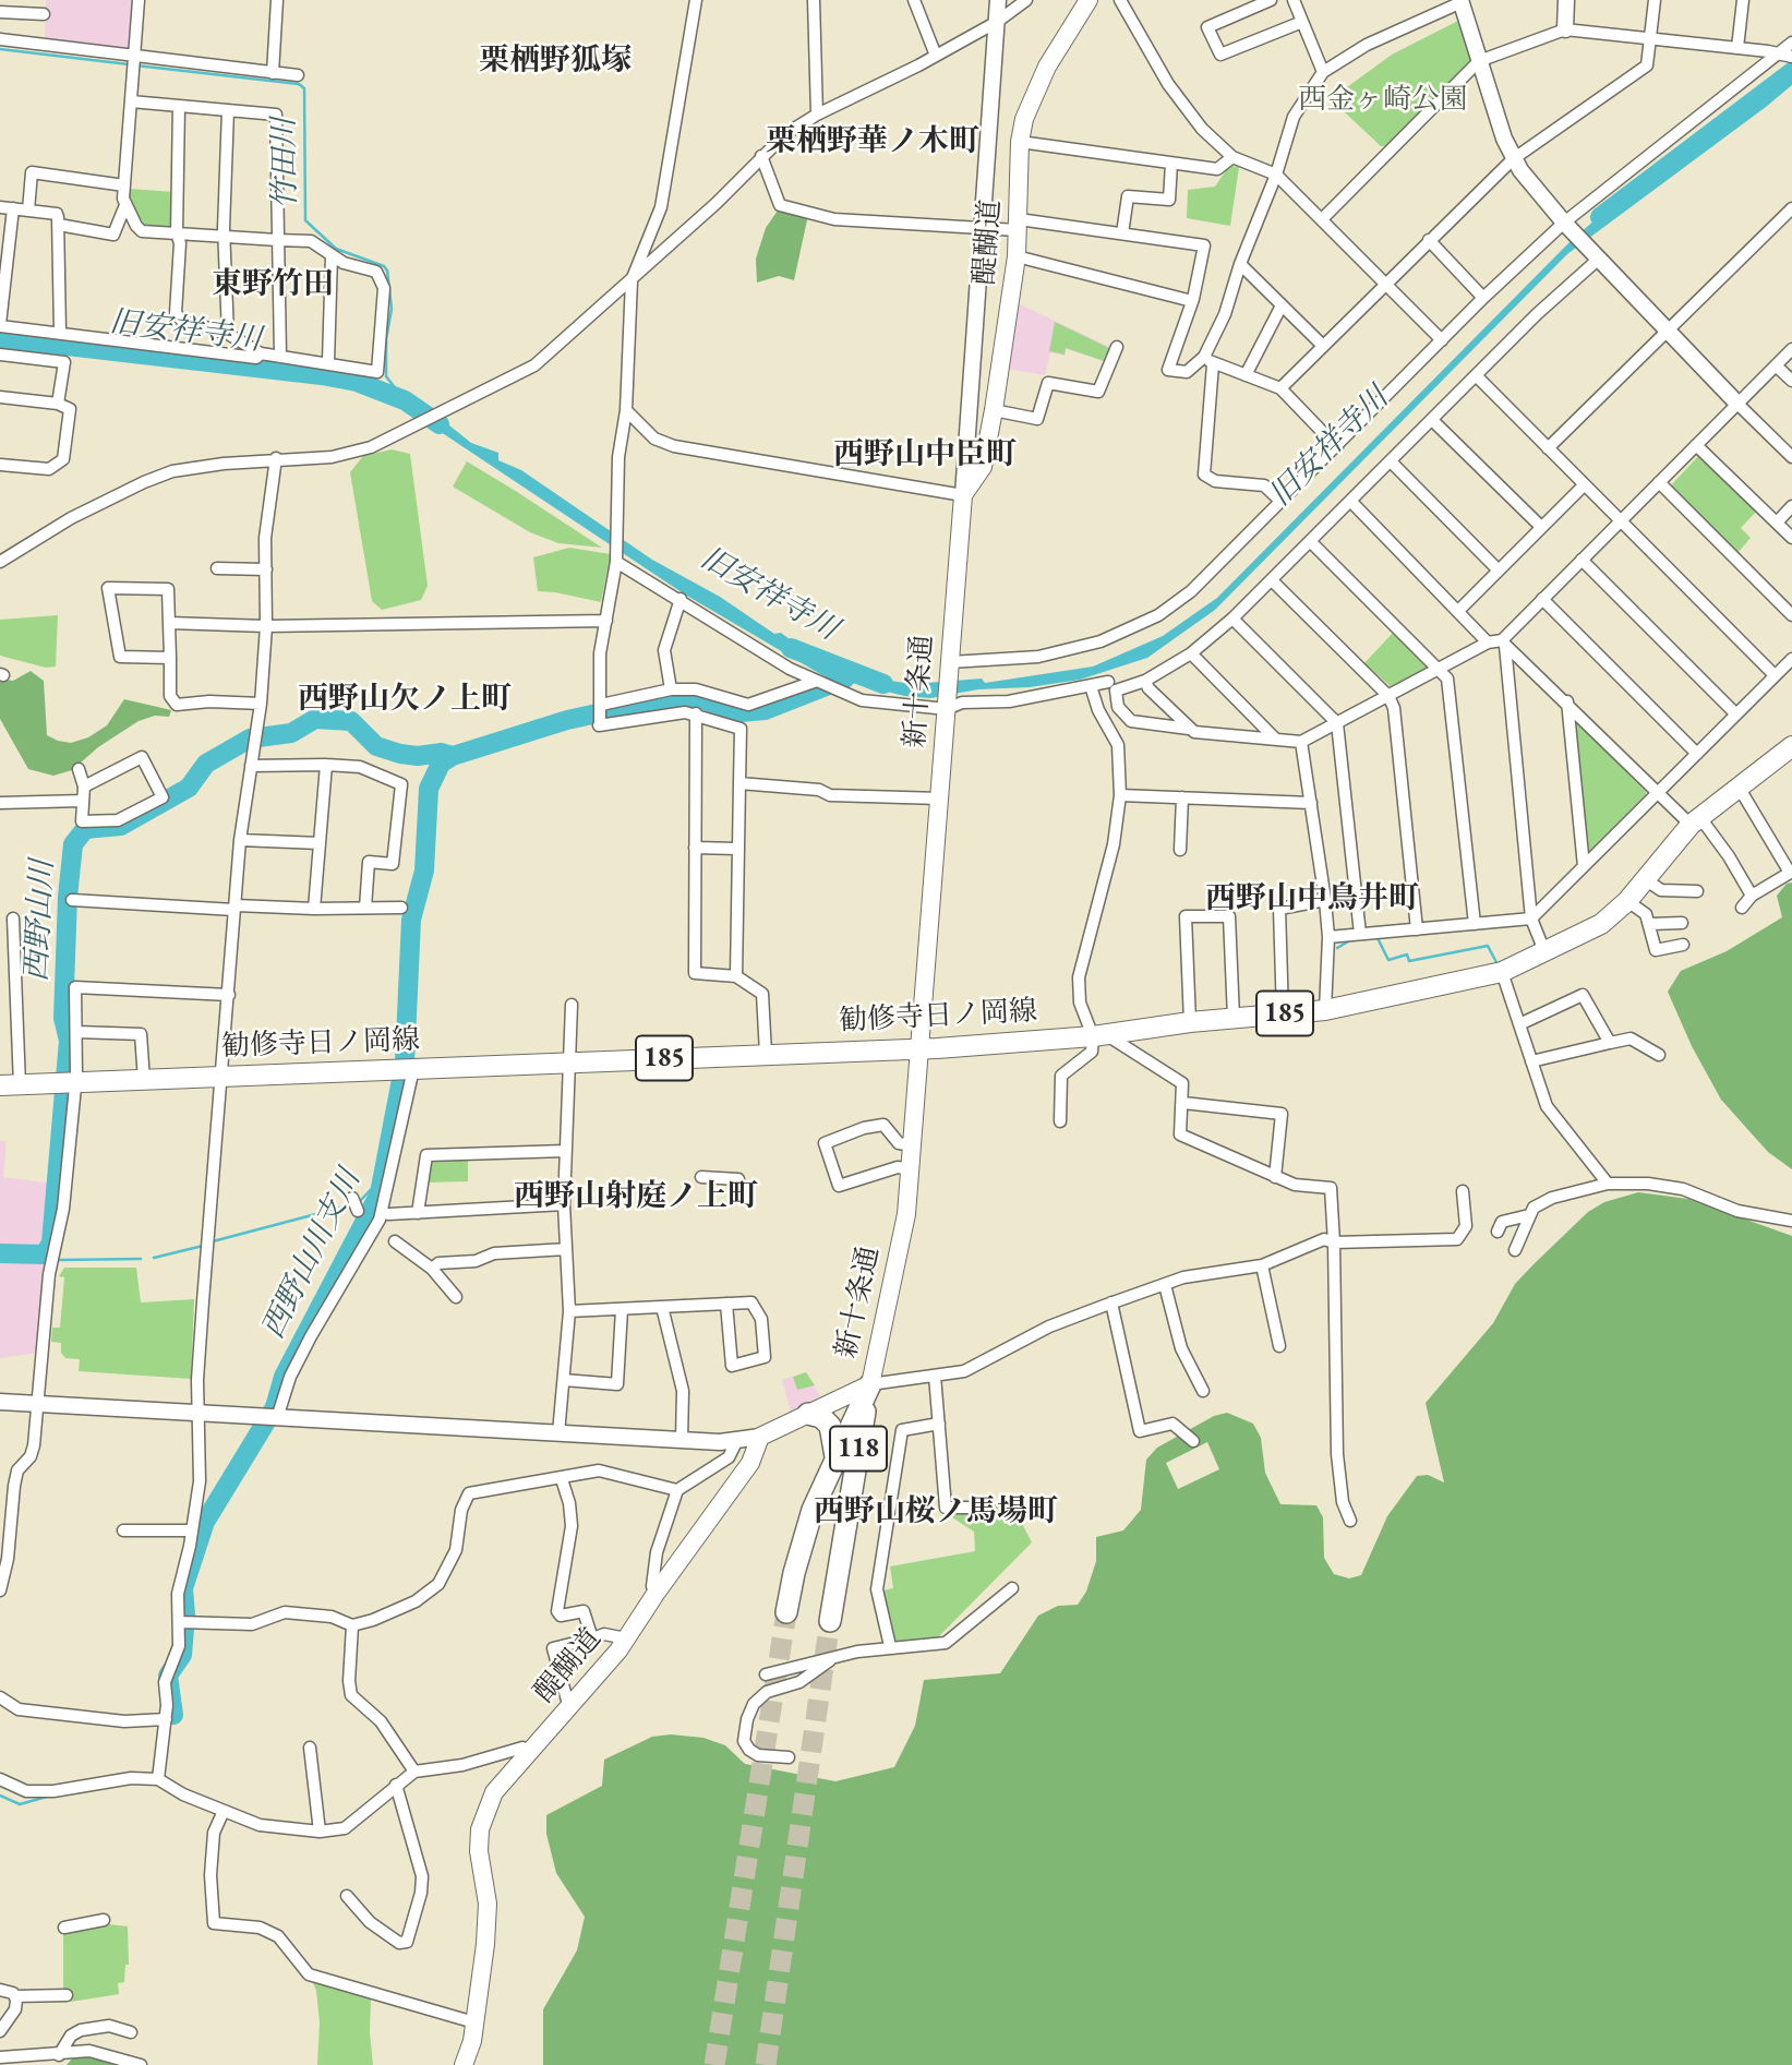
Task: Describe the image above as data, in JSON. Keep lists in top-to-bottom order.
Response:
{
  "streets": {
    "highway": ["118"],
    "main road": [
      "醍醐道",
      "新十条通",
      "185",
      "勧修寺日ノ岡線"
    ]
  },
  "crossings": [
    ["醍醐道", "新十条通"],
    ["醍醐道", "118"],
    ["新十条通", "勧修寺日ノ岡線"],
    ["新十条通", "118"]
  ],
  "districts": [
    "栗栖野狐塚",
    "栗栖野華ノ木町",
    "東野竹田",
    "西野山中臣町",
    "西野山欠ノ上町",
    "西野山中鳥井町",
    "西野山射庭ノ上町",
    "西野山桜ノ馬場町"
  ],
  "water": [
    "竹田川",
    "旧安祥寺川",
    "西野山川",
    "西野山川支川"
  ],
  "parks": ["西金ヶ崎公園"]
}
